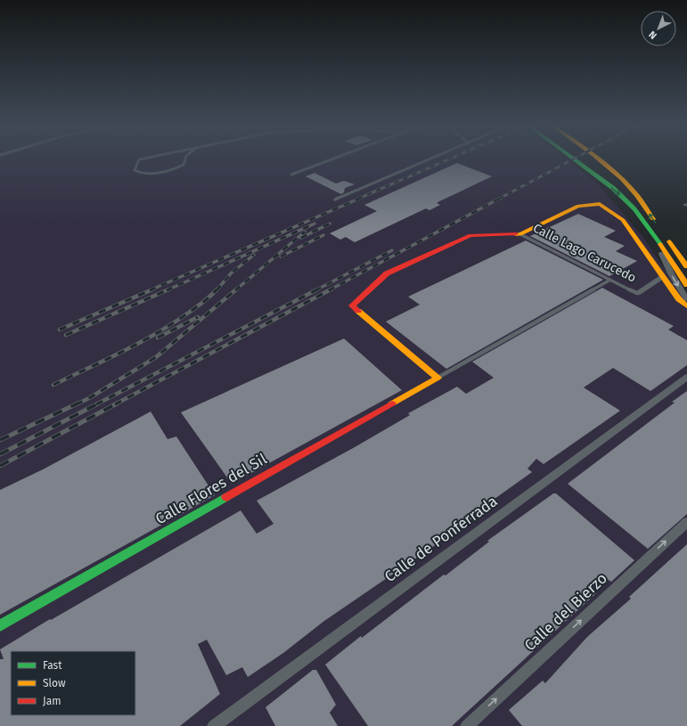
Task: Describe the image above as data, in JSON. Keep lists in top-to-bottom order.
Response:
{
  "streets": {
    "main road": ["Calle Lago Carucedo", "Calle Flores del Sil"],
    "street": ["Calle de Ponferrada", "Calle del Bierzo"]
  },
  "crossings": [
    ["Calle Lago Carucedo", "Calle Flores del Sil"]
  ],
  "one_way": ["Calle del Bierzo"],
  "legend": ["Fast", "Slow", "Jam"],
  "north": "bottom left"
}
